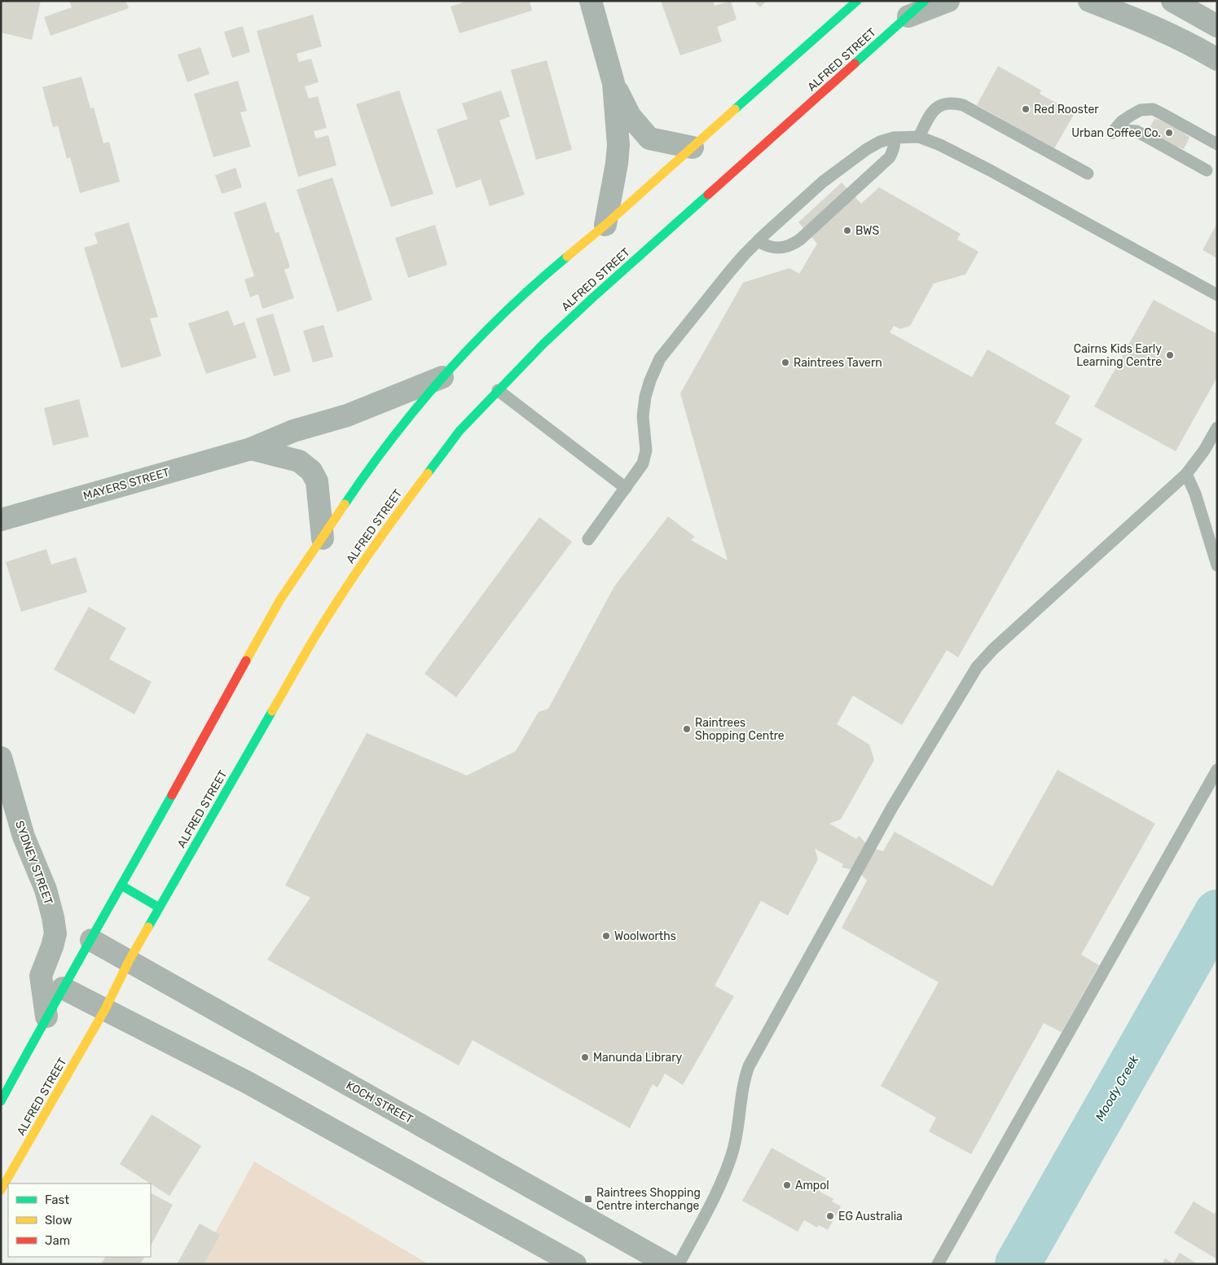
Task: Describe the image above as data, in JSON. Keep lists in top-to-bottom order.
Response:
{
  "streets": {
    "main road": ["ALFRED STREET"],
    "street": ["MAYERS STREET", "SYDNEY STREET", "KOCH STREET"]
  },
  "crossings": [
    ["ALFRED STREET", "KOCH STREET"]
  ],
  "water": ["Moody Creek"],
  "places": {
    "other": [
      "Red Rooster",
      "Urban Coffee Co.",
      "BWS",
      "Cairns Kids Early Learning Centre",
      "Raintrees Tavern",
      "Raintrees Shopping Centre",
      "Woolworths",
      "Manunda Library",
      "Ampol",
      "EG Australia"
    ],
    "transit": ["Raintrees Shopping Centre interchange"]
  },
  "legend": ["Fast", "Slow", "Jam"]
}
